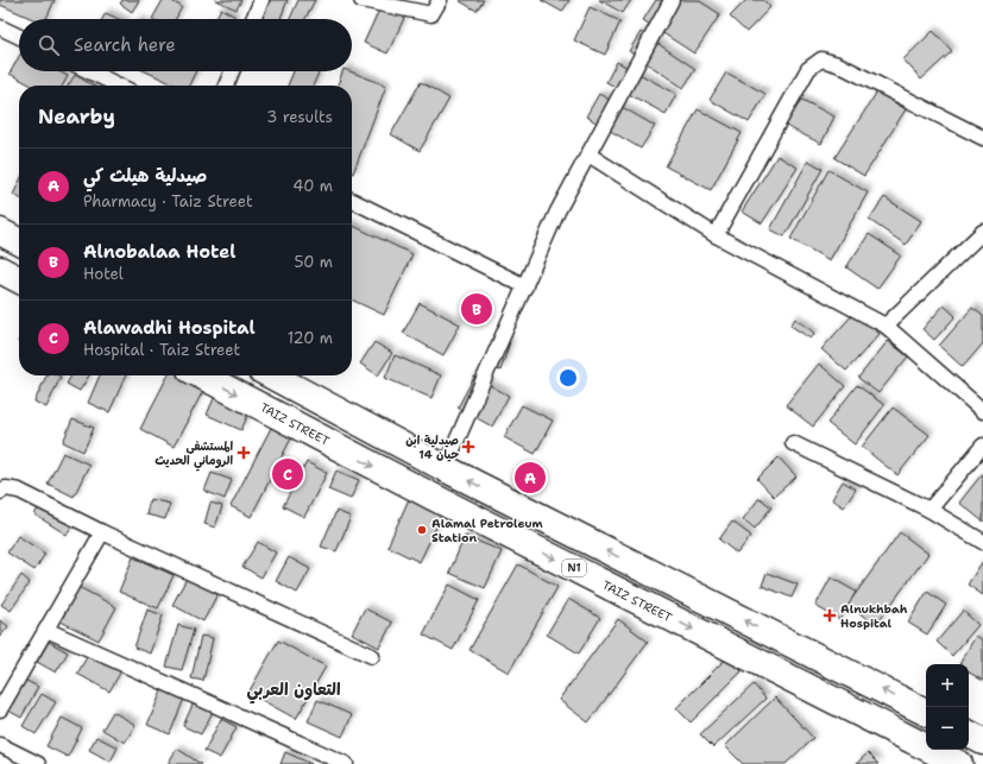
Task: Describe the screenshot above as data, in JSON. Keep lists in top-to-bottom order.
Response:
{
  "streets": {
    "highway": ["TAIZ STREET", "N1"]
  },
  "districts": ["التعاون العربي"],
  "places": {
    "health": ["صيدلية ابن حيان 14", "المستشفى الروماني الحديث", "Alnukhbah Hospital"],
    "other": ["Alamal Petroleum Station"]
  },
  "page": {
    "search": "Search here",
    "heading": ["Nearby", "3 results"],
    "list": [
      {
        "mark": "A",
        "name": "صيدلية هيلث كي",
        "note": "Pharmacy · Taiz Street",
        "value": "40 m"
      },
      {
        "mark": "B",
        "name": "Alnobalaa Hotel",
        "note": "Hotel",
        "value": "50 m"
      },
      {
        "mark": "C",
        "name": "Alawadhi Hospital",
        "note": "Hospital · Taiz Street",
        "value": "120 m"
      }
    ],
    "pins": ["B", "C", "A"],
    "map_buttons": ["+", "−"]
  }
}
